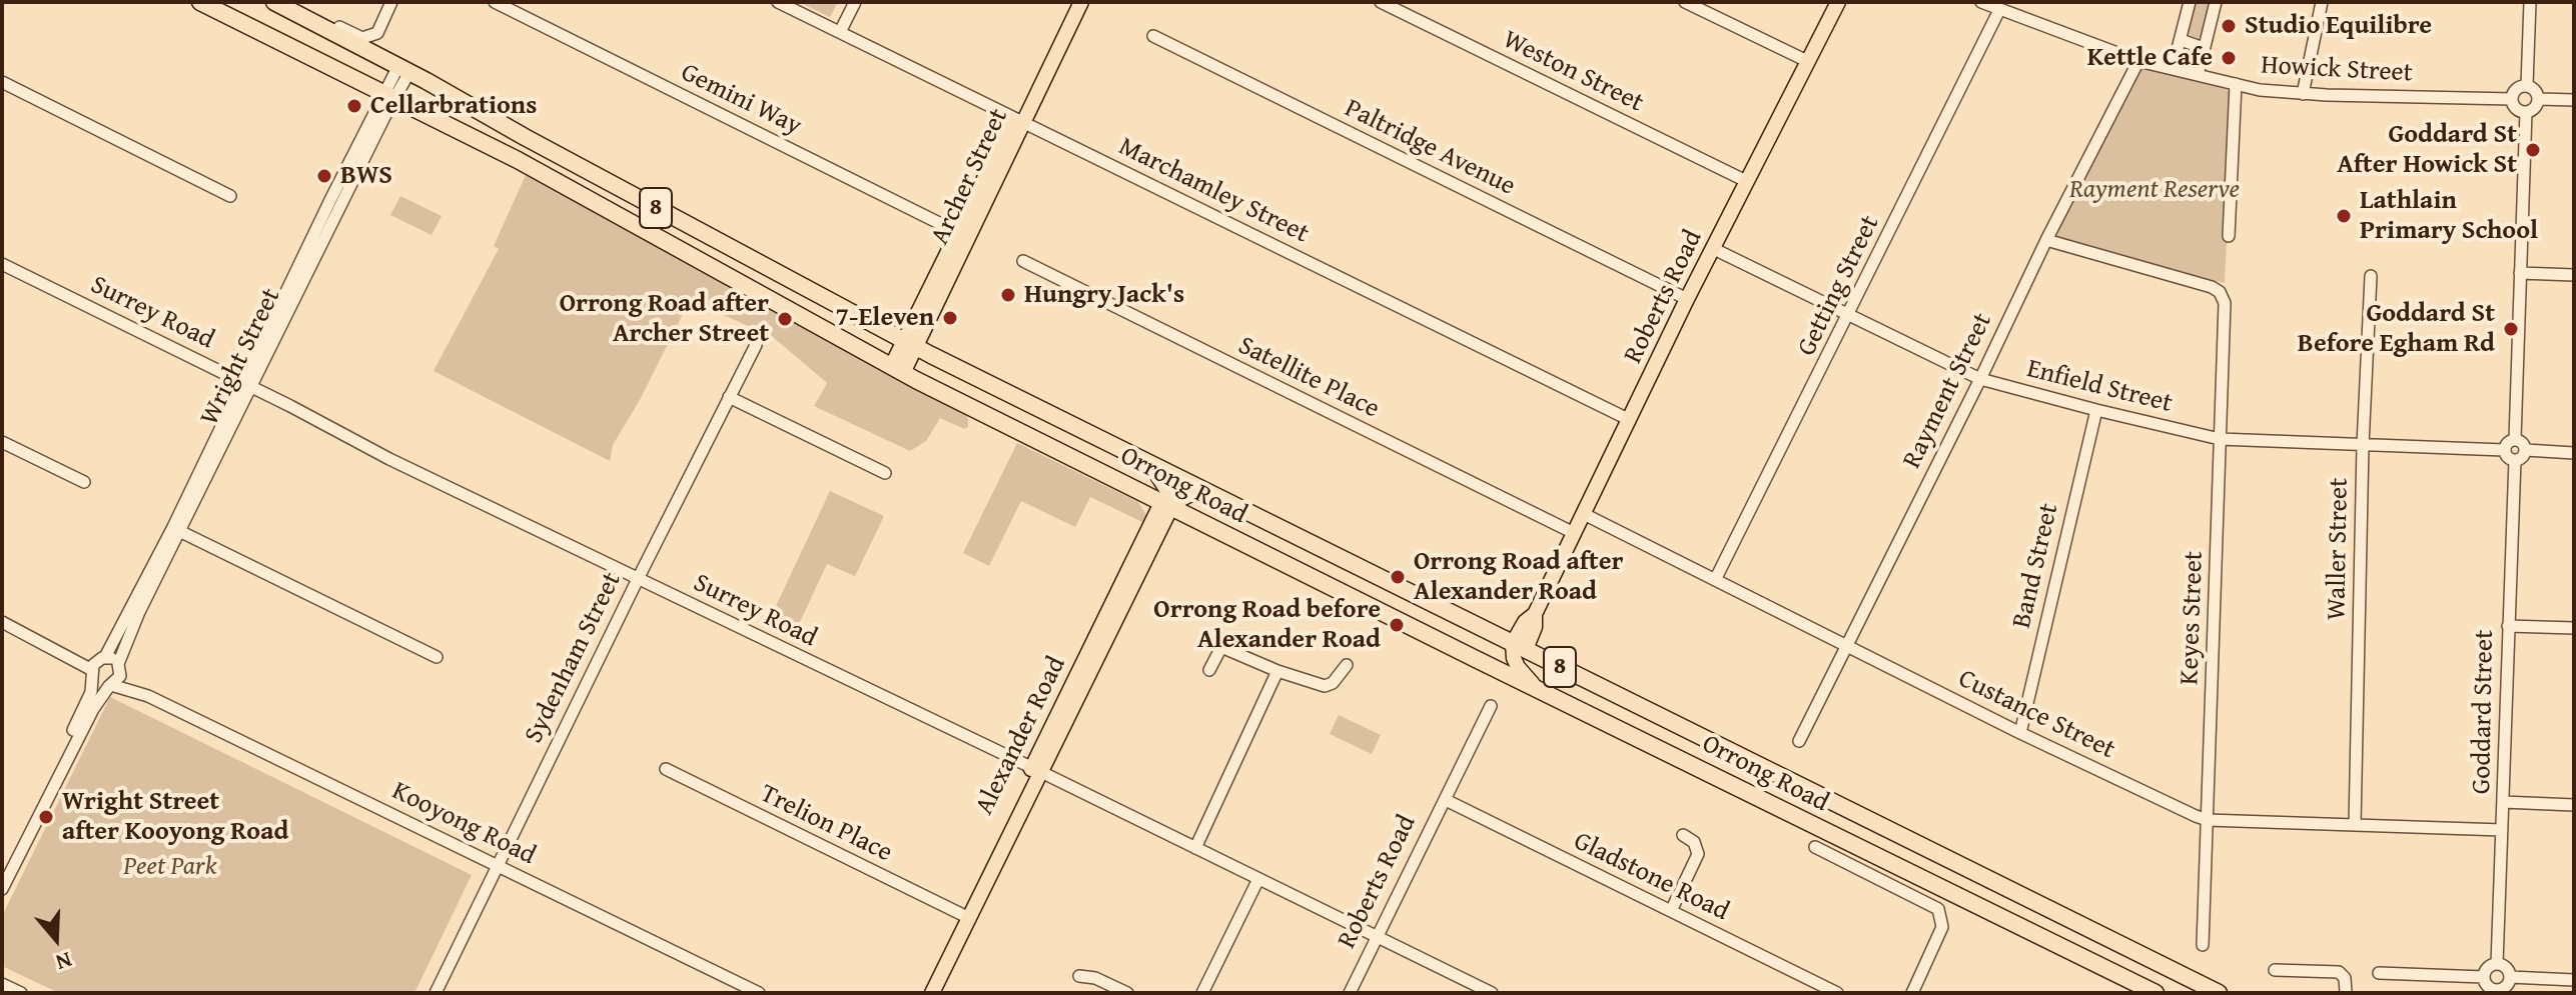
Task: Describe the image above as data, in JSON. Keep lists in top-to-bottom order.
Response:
{
  "streets": {
    "highway": ["8", "Orrong Road"],
    "main road": ["Archer Street", "Roberts Road", "Alexander Road"],
    "street": [
      "Howick Street",
      "Weston Street",
      "Gemini Way",
      "Paltridge Avenue",
      "Marchamley Street",
      "Getting Street",
      "Surrey Road",
      "Wright Street",
      "Satellite Place",
      "Enfield Street",
      "Rayment Street",
      "Waller Street",
      "Band Street",
      "Keyes Street",
      "Sydenham Street",
      "Goddard Street",
      "Custance Street",
      "Kooyong Road",
      "Trelion Place",
      "Gladstone Road"
    ]
  },
  "crossings": [
    ["Howick Street", "Getting Street"],
    ["Howick Street", "Rayment Street"],
    ["Weston Street", "Roberts Road"],
    ["Gemini Way", "Archer Street"],
    ["Paltridge Avenue", "Roberts Road"],
    ["Archer Street", "Marchamley Street"],
    ["Archer Street", "Orrong Road"],
    ["Marchamley Street", "Roberts Road"],
    ["Getting Street", "Enfield Street"],
    ["Getting Street", "Custance Street"],
    ["Roberts Road", "Surrey Road"],
    ["Roberts Road", "Satellite Place"],
    ["Roberts Road", "Enfield Street"],
    ["Roberts Road", "Orrong Road"],
    ["Roberts Road", "Custance Street"],
    ["Roberts Road", "Gladstone Road"],
    ["Surrey Road", "Wright Street"],
    ["Surrey Road", "Sydenham Street"],
    ["Surrey Road", "Alexander Road"],
    ["Wright Street", "Orrong Road"],
    ["Wright Street", "Kooyong Road"],
    ["Enfield Street", "Rayment Street"],
    ["Enfield Street", "Waller Street"],
    ["Enfield Street", "Band Street"],
    ["Enfield Street", "Keyes Street"],
    ["Enfield Street", "Goddard Street"],
    ["Rayment Street", "Keyes Street"],
    ["Rayment Street", "Custance Street"],
    ["Orrong Road", "Alexander Road"],
    ["Waller Street", "Custance Street"],
    ["Band Street", "Custance Street"],
    ["Keyes Street", "Custance Street"],
    ["Sydenham Street", "Kooyong Road"],
    ["Goddard Street", "Custance Street"],
    ["Alexander Road", "Trelion Place"]
  ],
  "parks": ["Rayment Reserve", "Peet Park"],
  "places": [
    "Studio Equilibre",
    "Kettle Cafe",
    "Cellarbrations",
    "Goddard St After Howick St",
    "BWS",
    "Lathlain Primary School",
    "Hungry Jack's",
    "7-Eleven",
    "Orrong Road after Archer Street",
    "Goddard St Before Egham Rd",
    "Orrong Road after Alexander Road",
    "Orrong Road before Alexander Road",
    "Wright Street after Kooyong Road"
  ],
  "north": "bottom"
}
